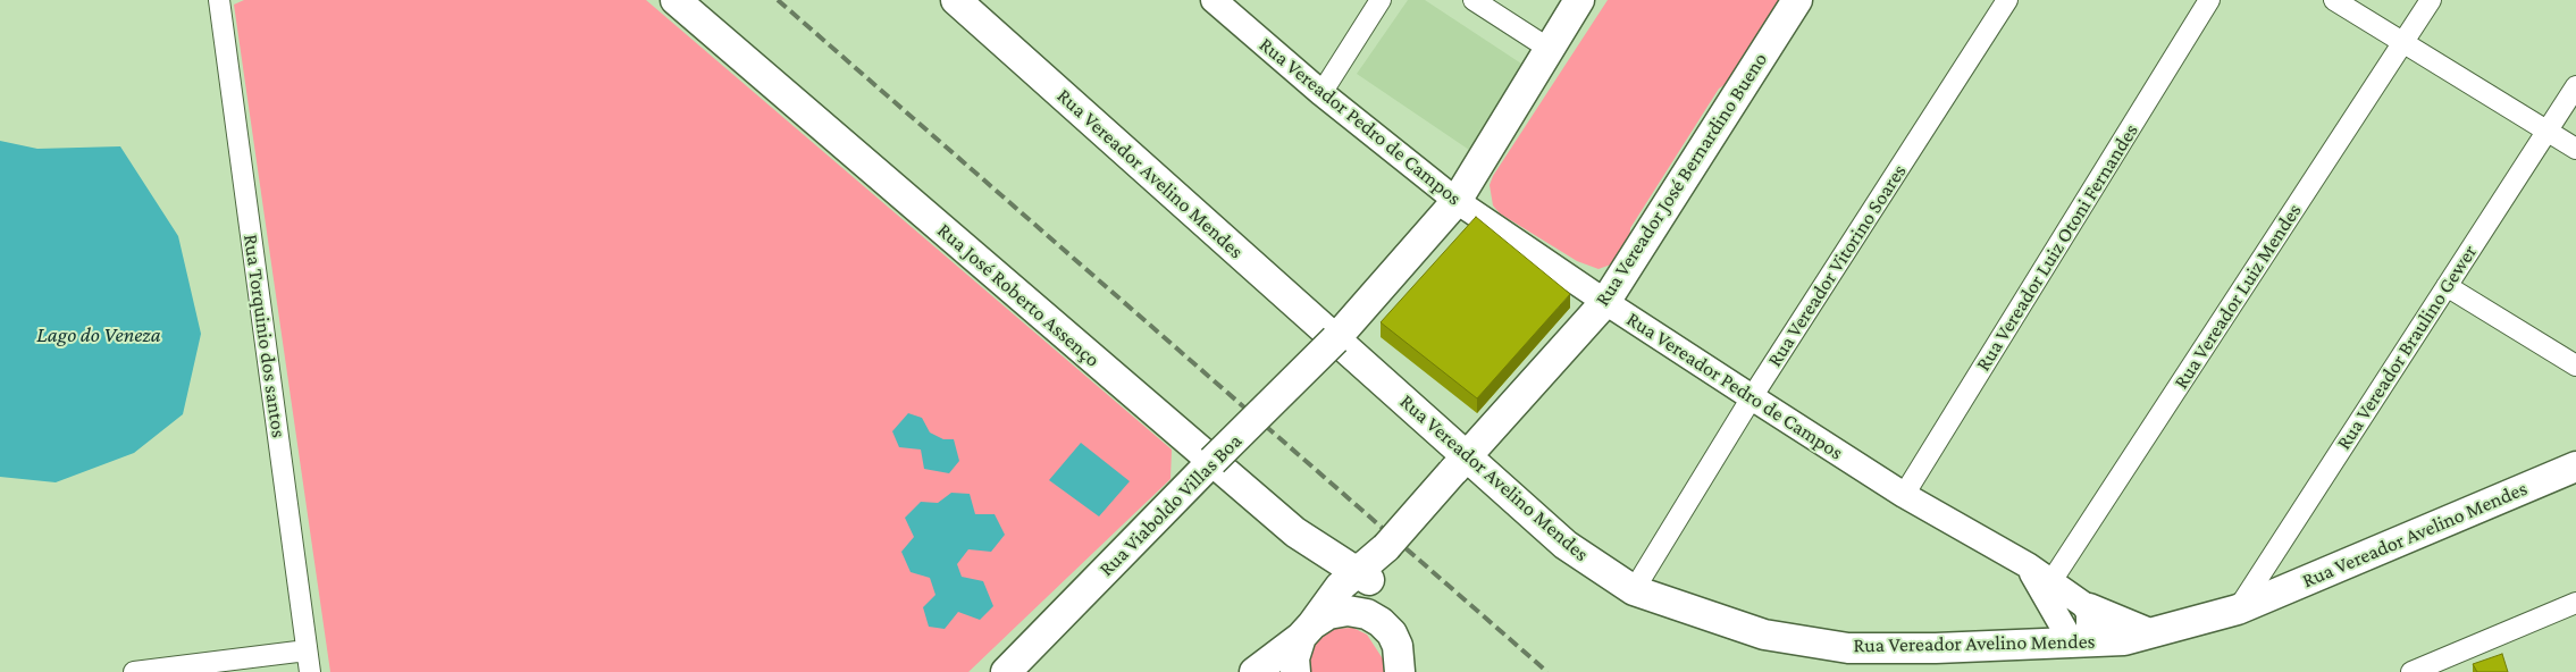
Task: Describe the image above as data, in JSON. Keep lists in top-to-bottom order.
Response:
{
  "streets": {
    "main road": [
      "Rua Vereador Avelino Mendes",
      "Rua Vereador José Bernardino Bueno",
      "Rua José Roberto Assenço",
      "Rua Viaboldo Villas Boa"
    ],
    "street": [
      "Rua Vereador Pedro de Campos",
      "Rua Vereador Luiz Otoni Fernandes",
      "Rua Vereador Vitorino Soares",
      "Rua Vereador Luiz Mendes",
      "Rua Torquinio dos santos",
      "Rua Vereador Braulino Gewer"
    ]
  },
  "crossings": [
    ["Rua Vereador Pedro de Campos", "Rua Vereador Avelino Mendes"],
    ["Rua Vereador Pedro de Campos", "Rua Vereador José Bernardino Bueno"],
    ["Rua Vereador Pedro de Campos", "Rua Vereador Luiz Otoni Fernandes"],
    ["Rua Vereador Pedro de Campos", "Rua Vereador Vitorino Soares"],
    ["Rua Vereador Pedro de Campos", "Rua Vereador Luiz Mendes"],
    ["Rua Vereador Pedro de Campos", "Rua Viaboldo Villas Boa"],
    ["Rua Vereador Avelino Mendes", "Rua Vereador José Bernardino Bueno"],
    ["Rua Vereador Avelino Mendes", "Rua Vereador Vitorino Soares"],
    ["Rua Vereador Avelino Mendes", "Rua Vereador Braulino Gewer"],
    ["Rua Vereador Avelino Mendes", "Rua Viaboldo Villas Boa"],
    ["Rua Vereador José Bernardino Bueno", "Rua José Roberto Assenço"],
    ["Rua José Roberto Assenço", "Rua Viaboldo Villas Boa"]
  ],
  "water": ["Lago do Veneza"]
}
